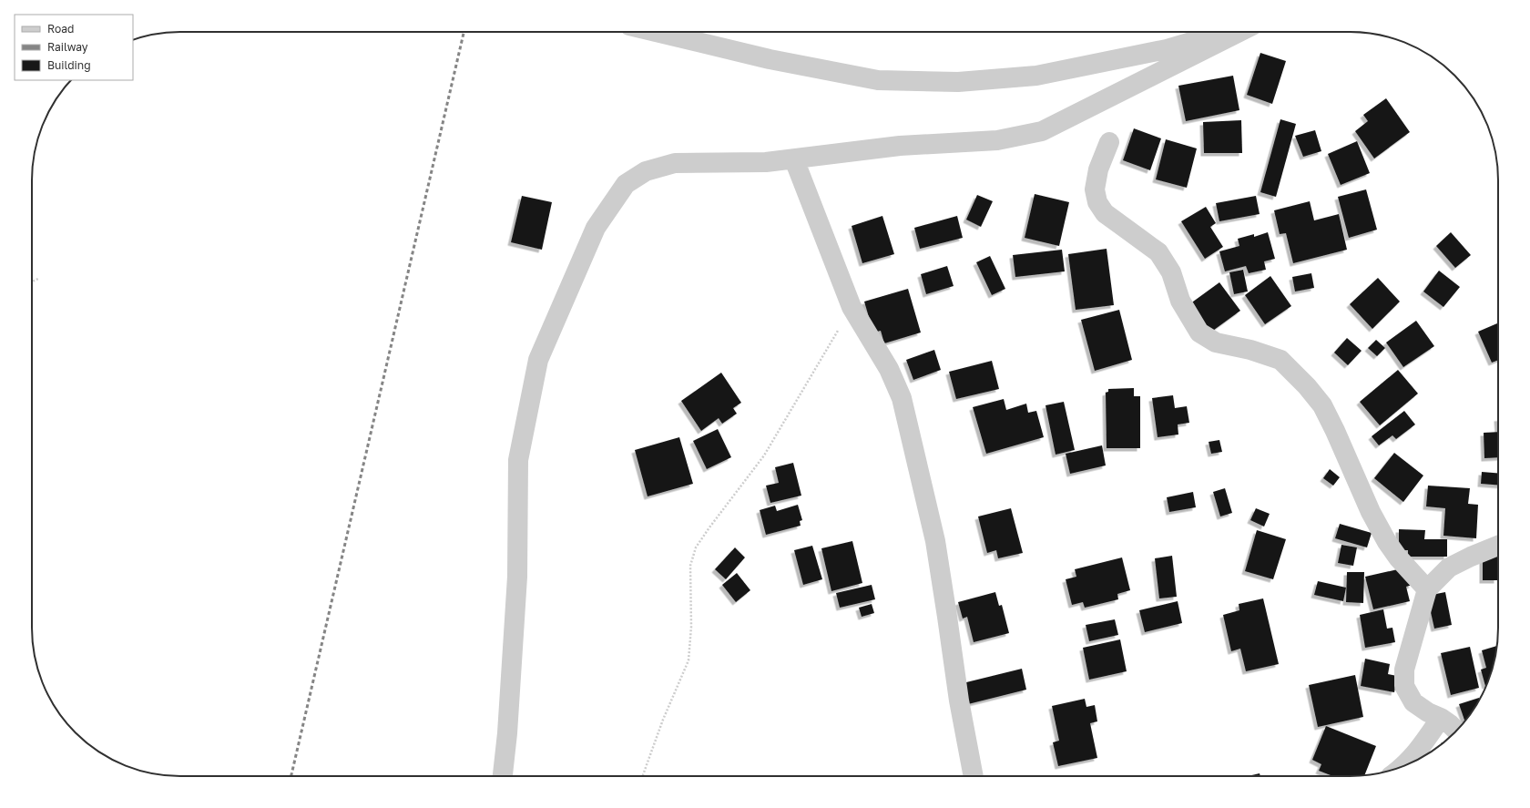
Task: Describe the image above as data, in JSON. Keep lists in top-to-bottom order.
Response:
{
  "legend": ["Road", "Railway", "Building"]
}
